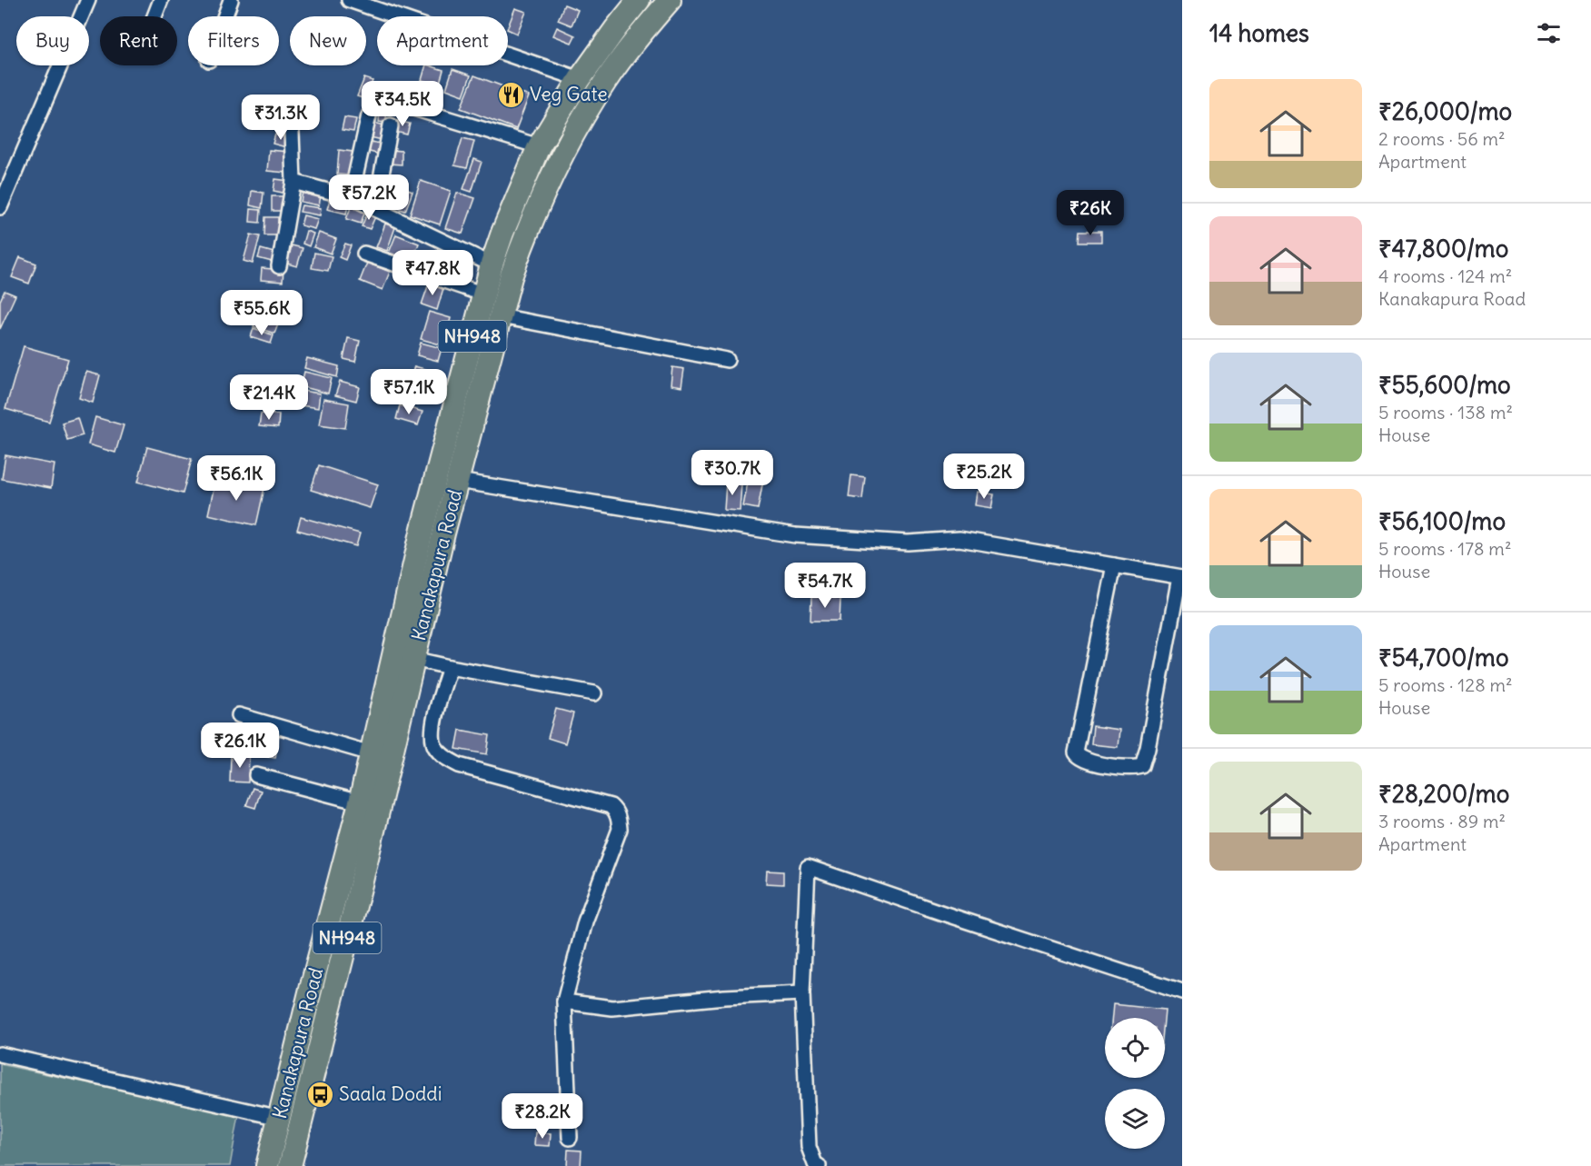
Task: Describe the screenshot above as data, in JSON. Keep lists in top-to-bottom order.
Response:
{
  "streets": {
    "highway": ["NH948", "Kanakapura Road"]
  },
  "places": {
    "restaurant": ["Veg Gate"],
    "bus stop": ["Saala Doddi"]
  },
  "page": {
    "heading": "14 homes",
    "chip": [
      "Buy",
      "Rent",
      "Filters",
      "New",
      "Apartment"
    ],
    "list": [
      {
        "name": "₹26,000/mo",
        "note": "2 rooms · 56 m² · Apartment"
      },
      {
        "name": "₹47,800/mo",
        "note": "4 rooms · 124 m² · Kanakapura Road"
      },
      {
        "name": "₹55,600/mo",
        "note": "5 rooms · 138 m² · House"
      },
      {
        "name": "₹56,100/mo",
        "note": "5 rooms · 178 m² · House"
      },
      {
        "name": "₹54,700/mo",
        "note": "5 rooms · 128 m² · House"
      },
      {
        "name": "₹28,200/mo",
        "note": "3 rooms · 89 m² · Apartment"
      }
    ],
    "price": [
      "₹34.5K",
      "₹31.3K",
      "₹57.2K",
      "₹26K",
      "₹47.8K",
      "₹55.6K",
      "₹57.1K",
      "₹21.4K",
      "₹30.7K",
      "₹25.2K",
      "₹56.1K",
      "₹54.7K",
      "₹26.1K",
      "₹28.2K"
    ]
  }
}
